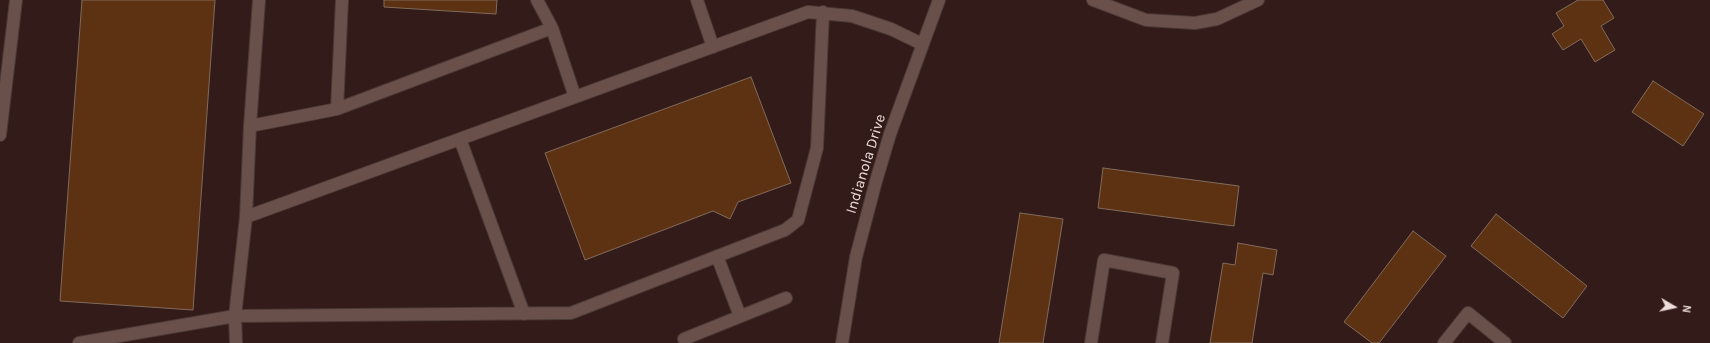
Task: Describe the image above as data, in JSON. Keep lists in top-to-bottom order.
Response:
{
  "streets": {
    "street": ["Indianola Drive"]
  },
  "north": "right"
}
